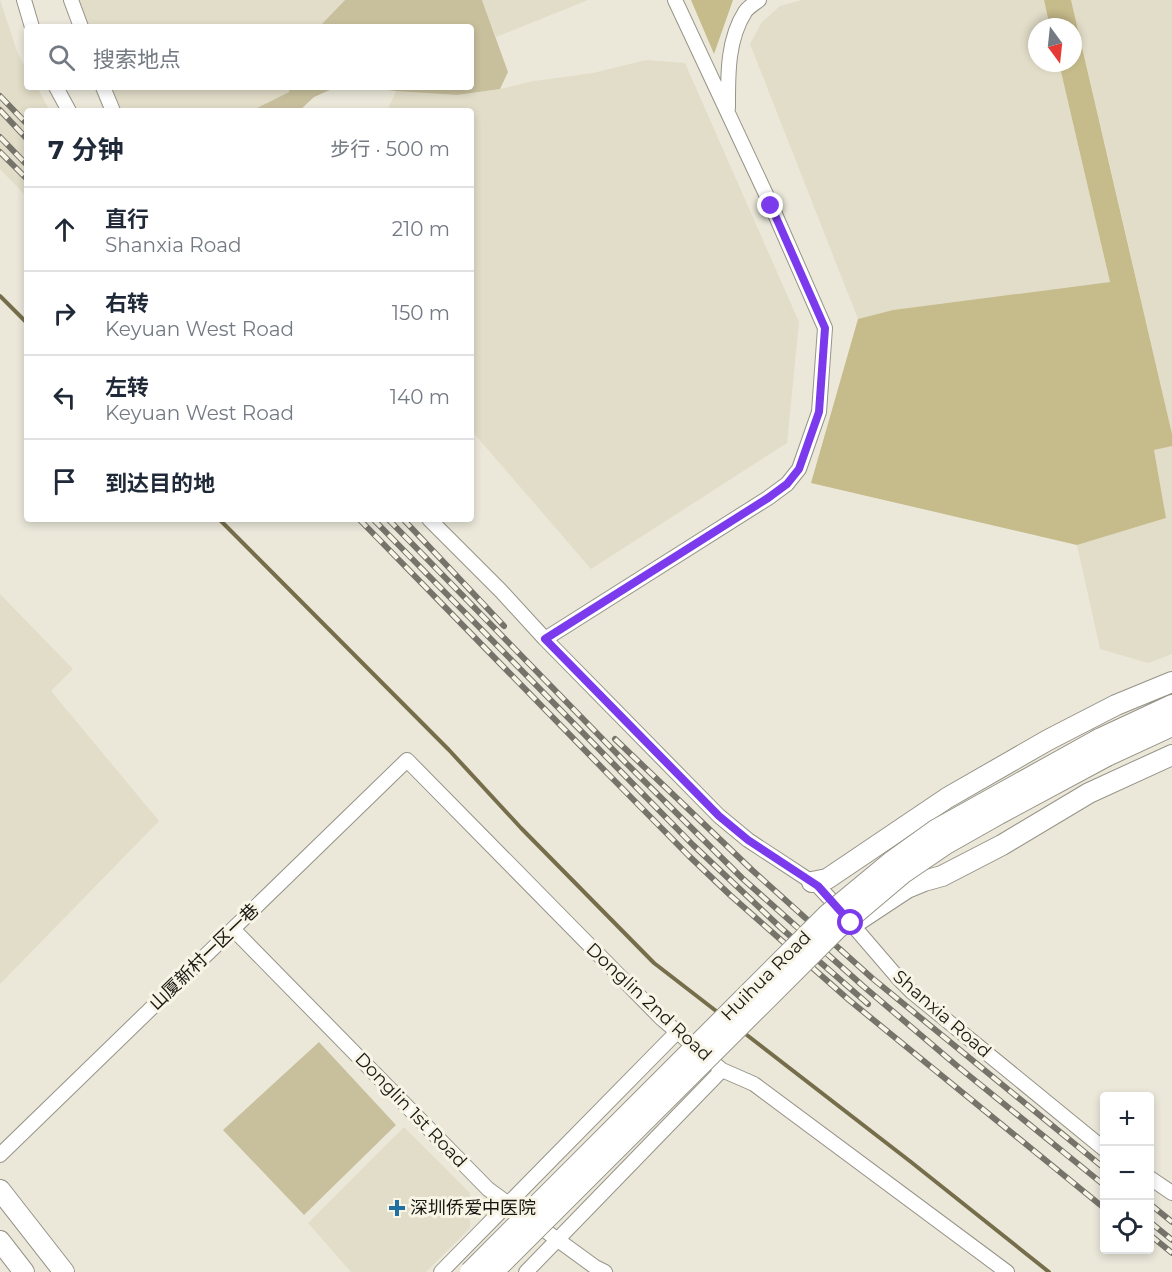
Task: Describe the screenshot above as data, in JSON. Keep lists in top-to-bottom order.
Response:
{
  "streets": {
    "main road": ["Huihua Road"],
    "street": [
      "山厦新村一区一巷",
      "Donglin 2nd Road",
      "Shanxia Road",
      "Donglin 1st Road"
    ]
  },
  "crossings": [
    ["山厦新村一区一巷", "Donglin 2nd Road"],
    ["山厦新村一区一巷", "Donglin 1st Road"]
  ],
  "places": {
    "health": ["深圳侨爱中医院"]
  },
  "north": "bottom",
  "page": {
    "search": "搜索地点",
    "heading": ["7 分钟", "步行 · 500 m"],
    "list": [
      ["直行", "Shanxia Road", "210 m"],
      ["右转", "Keyuan West Road", "150 m"],
      ["左转", "Keyuan West Road", "140 m"],
      "到达目的地"
    ],
    "map_buttons": ["+", "−"]
  }
}
